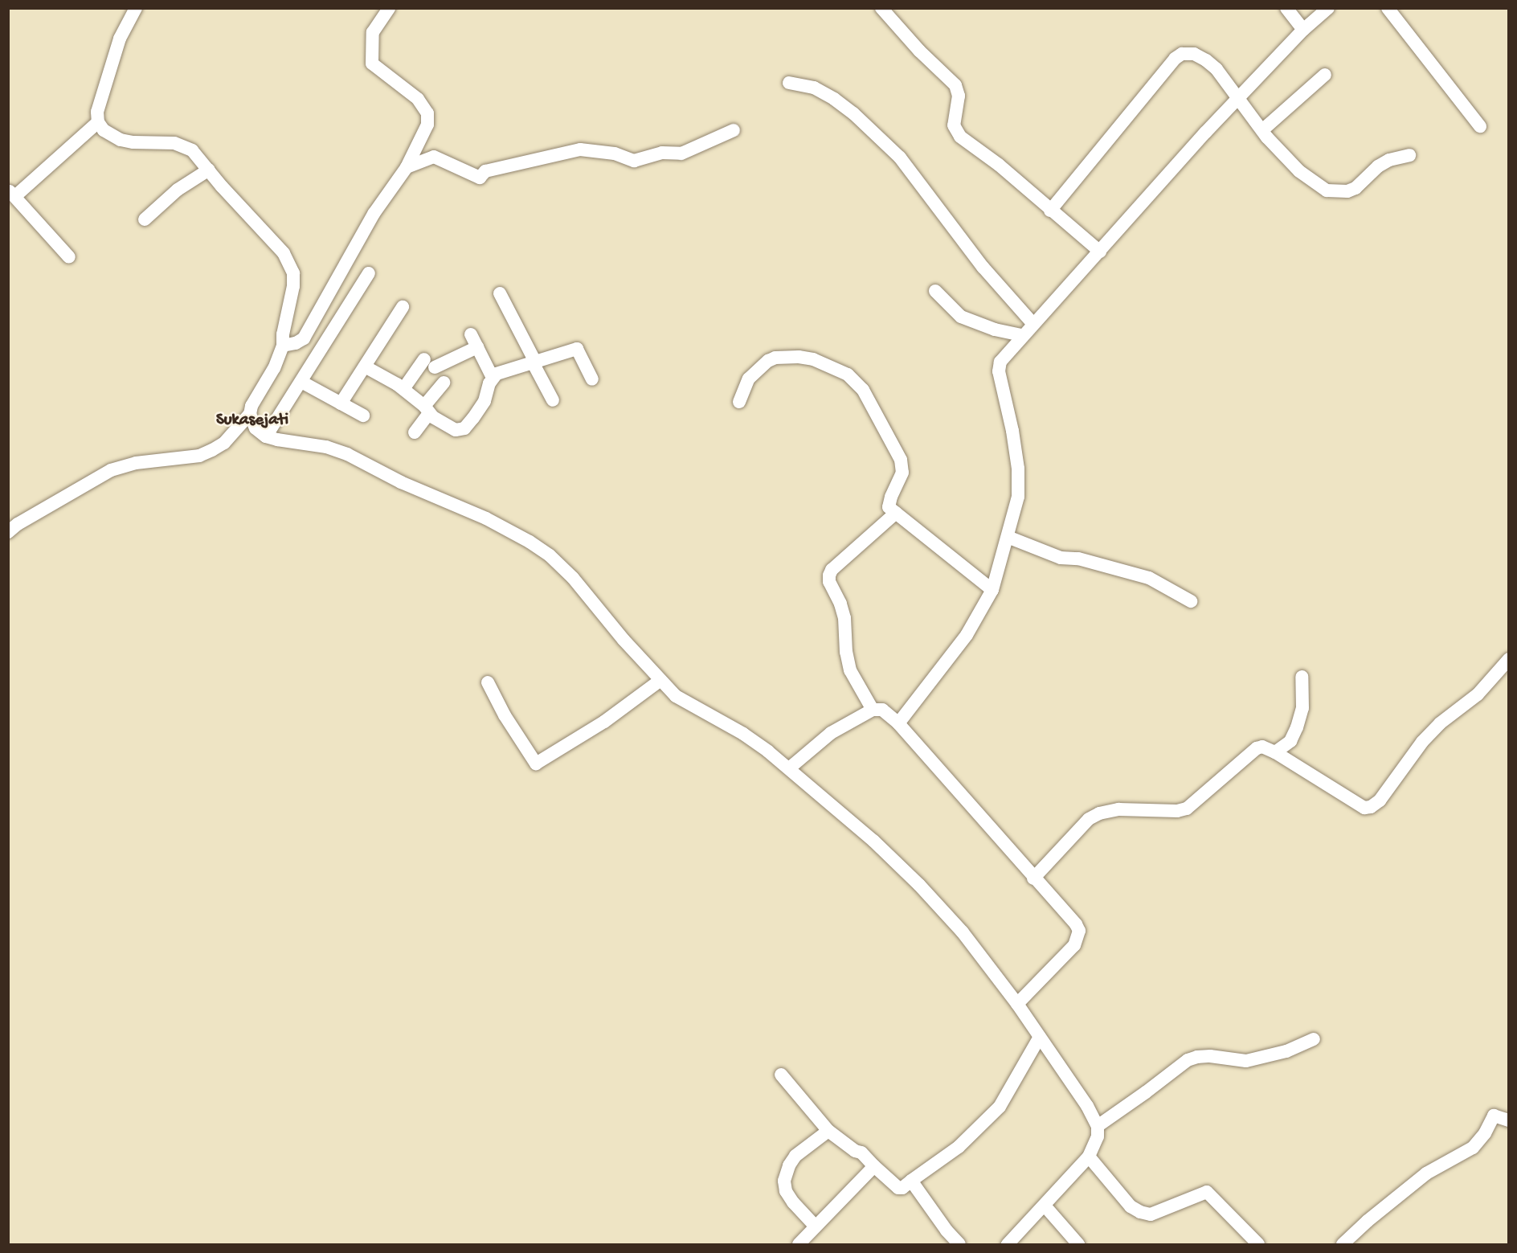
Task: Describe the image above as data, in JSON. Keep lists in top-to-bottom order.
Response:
{
  "districts": ["Sukasejati"]
}
